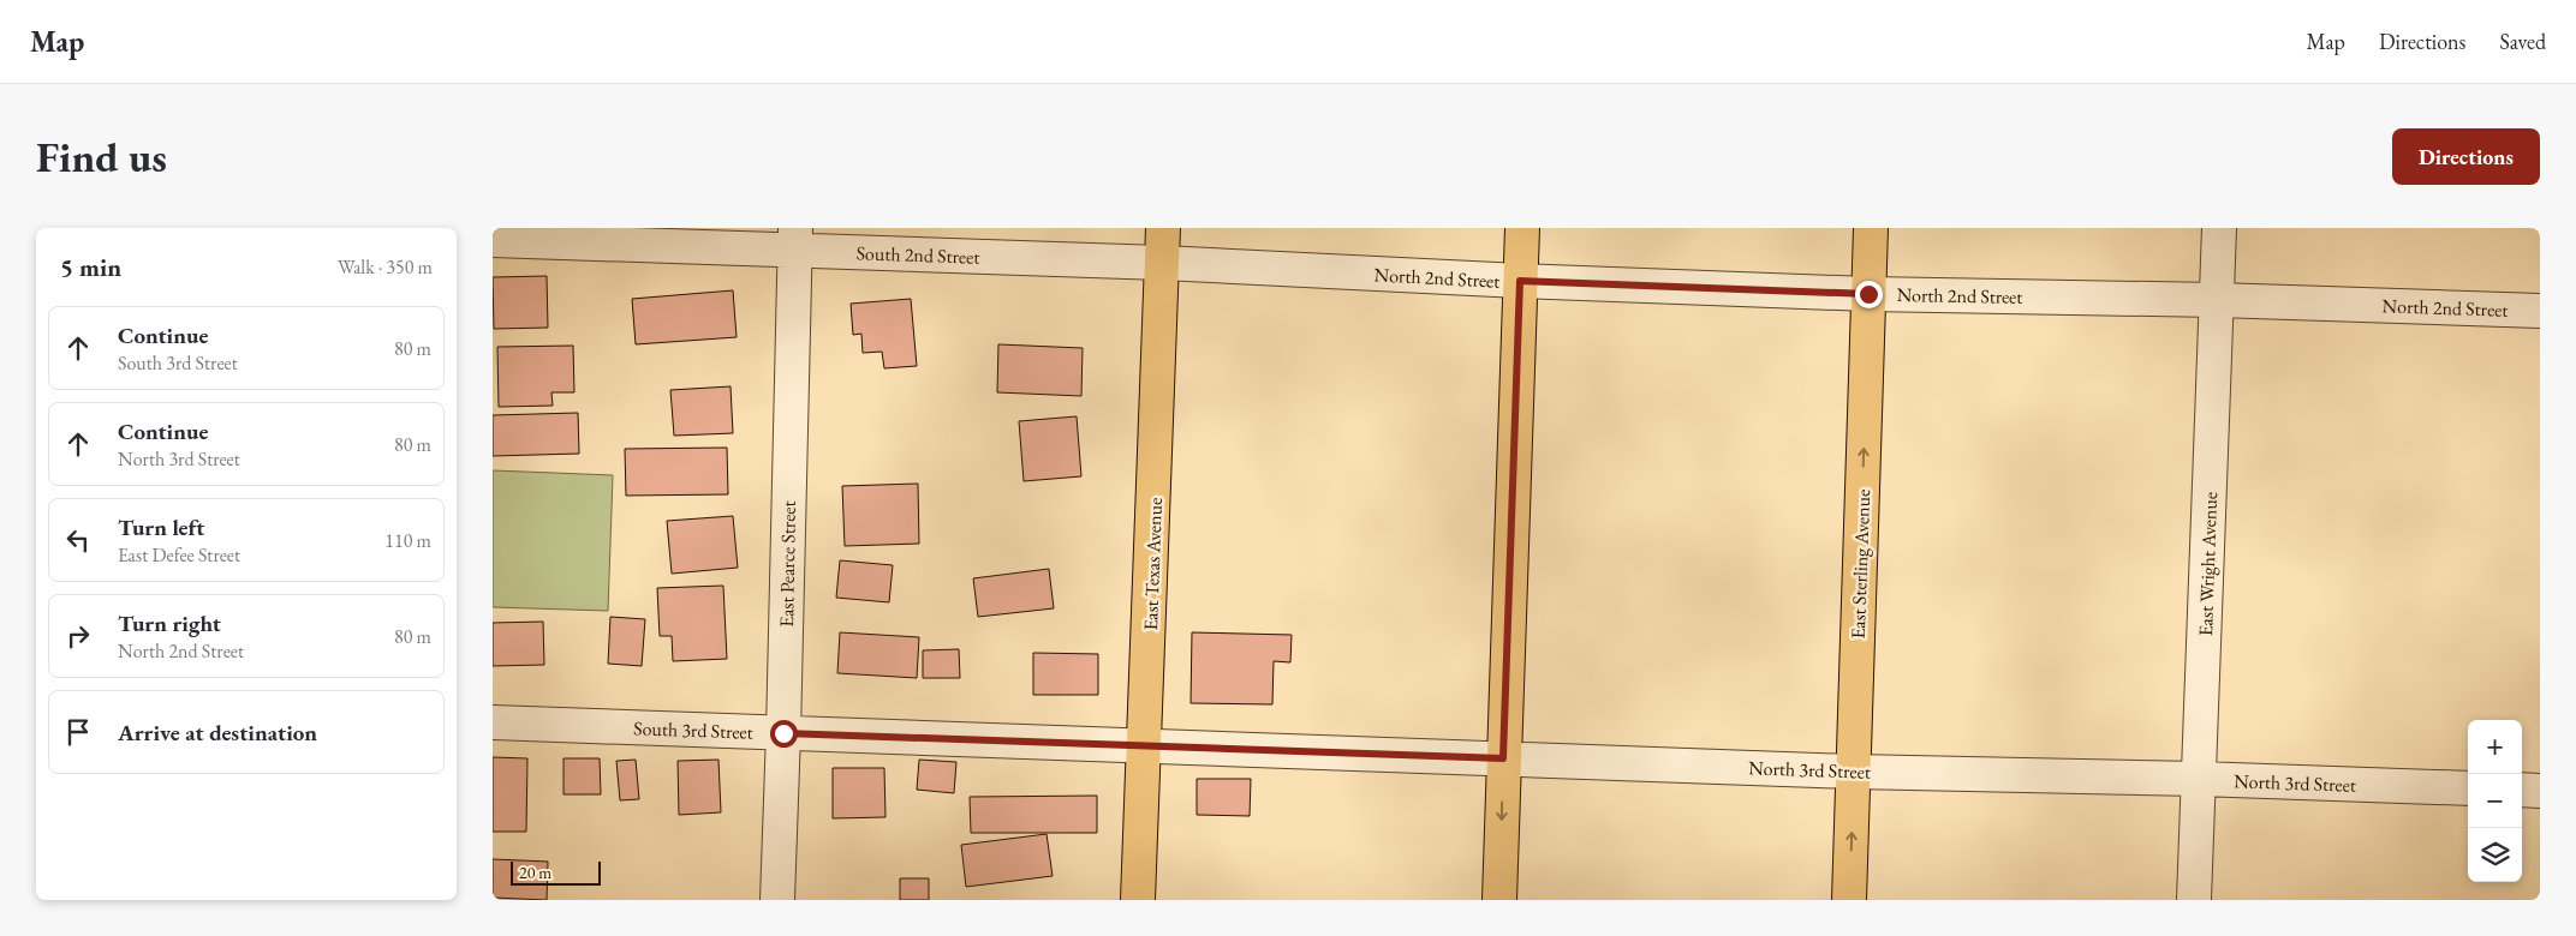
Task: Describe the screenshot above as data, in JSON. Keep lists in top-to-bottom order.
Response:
{
  "streets": {
    "main road": ["East Texas Avenue", "East Sterling Avenue"],
    "street": [
      "South 2nd Street",
      "North 2nd Street",
      "East Pearce Street",
      "East Wright Avenue",
      "South 3rd Street",
      "North 3rd Street"
    ]
  },
  "crossings": [
    ["South 2nd Street", "North 2nd Street"],
    ["South 2nd Street", "East Pearce Street"],
    ["South 2nd Street", "East Texas Avenue"],
    ["North 2nd Street", "East Texas Avenue"],
    ["North 2nd Street", "East Sterling Avenue"],
    ["North 2nd Street", "East Wright Avenue"],
    ["East Pearce Street", "South 3rd Street"],
    ["East Texas Avenue", "South 3rd Street"],
    ["East Texas Avenue", "North 3rd Street"],
    ["East Sterling Avenue", "North 3rd Street"],
    ["East Wright Avenue", "North 3rd Street"],
    ["South 3rd Street", "North 3rd Street"]
  ],
  "one_way": ["East Sterling Avenue"],
  "scale_bar": "20 m",
  "page": {
    "header": "Map",
    "nav": ["Map", "Directions", "Saved"],
    "buttons": "Directions",
    "title": "Find us",
    "heading": ["5 min", "Walk · 350 m"],
    "list": [
      ["Continue", "South 3rd Street", "80 m"],
      ["Continue", "North 3rd Street", "80 m"],
      ["Turn left", "East Defee Street", "110 m"],
      ["Turn right", "North 2nd Street", "80 m"],
      "Arrive at destination"
    ],
    "map_buttons": ["+", "−"],
    "scale": "20 m"
  }
}
